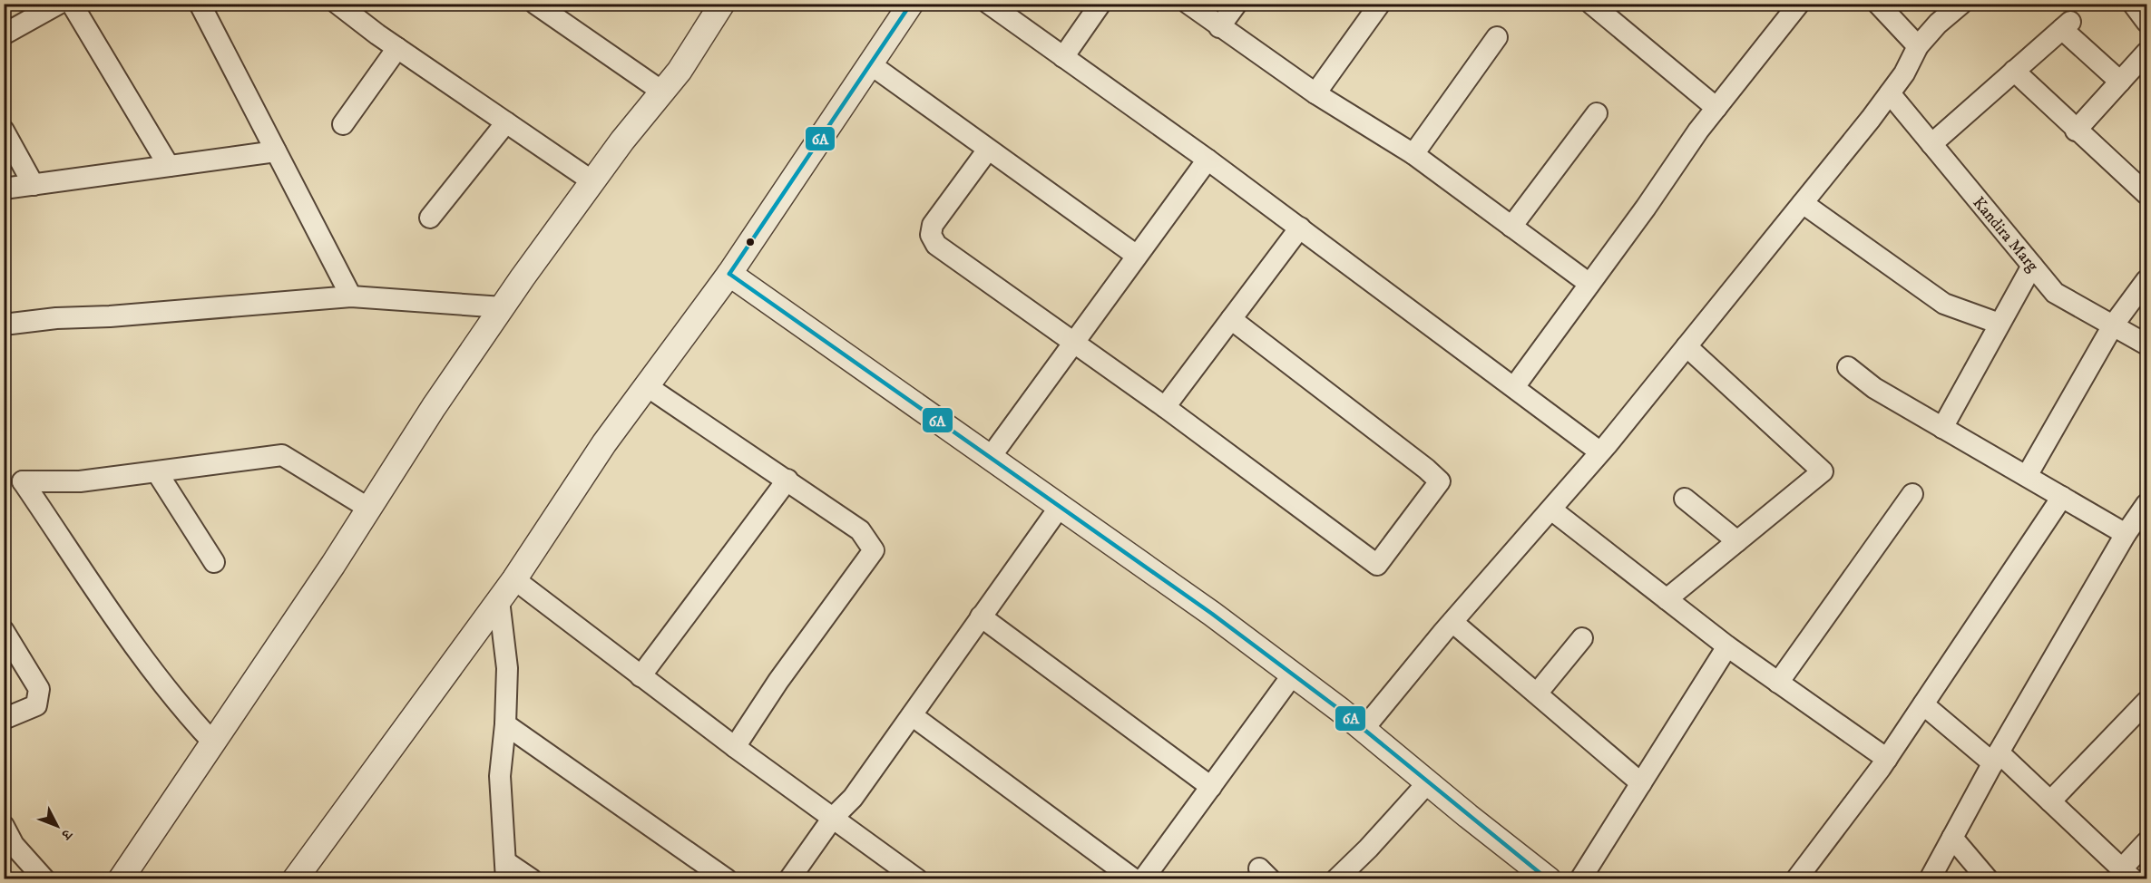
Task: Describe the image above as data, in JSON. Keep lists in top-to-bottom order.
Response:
{
  "streets": {
    "street": ["Kandira Marg"]
  },
  "lines": ["transit line 6A"],
  "north": "bottom right"
}
